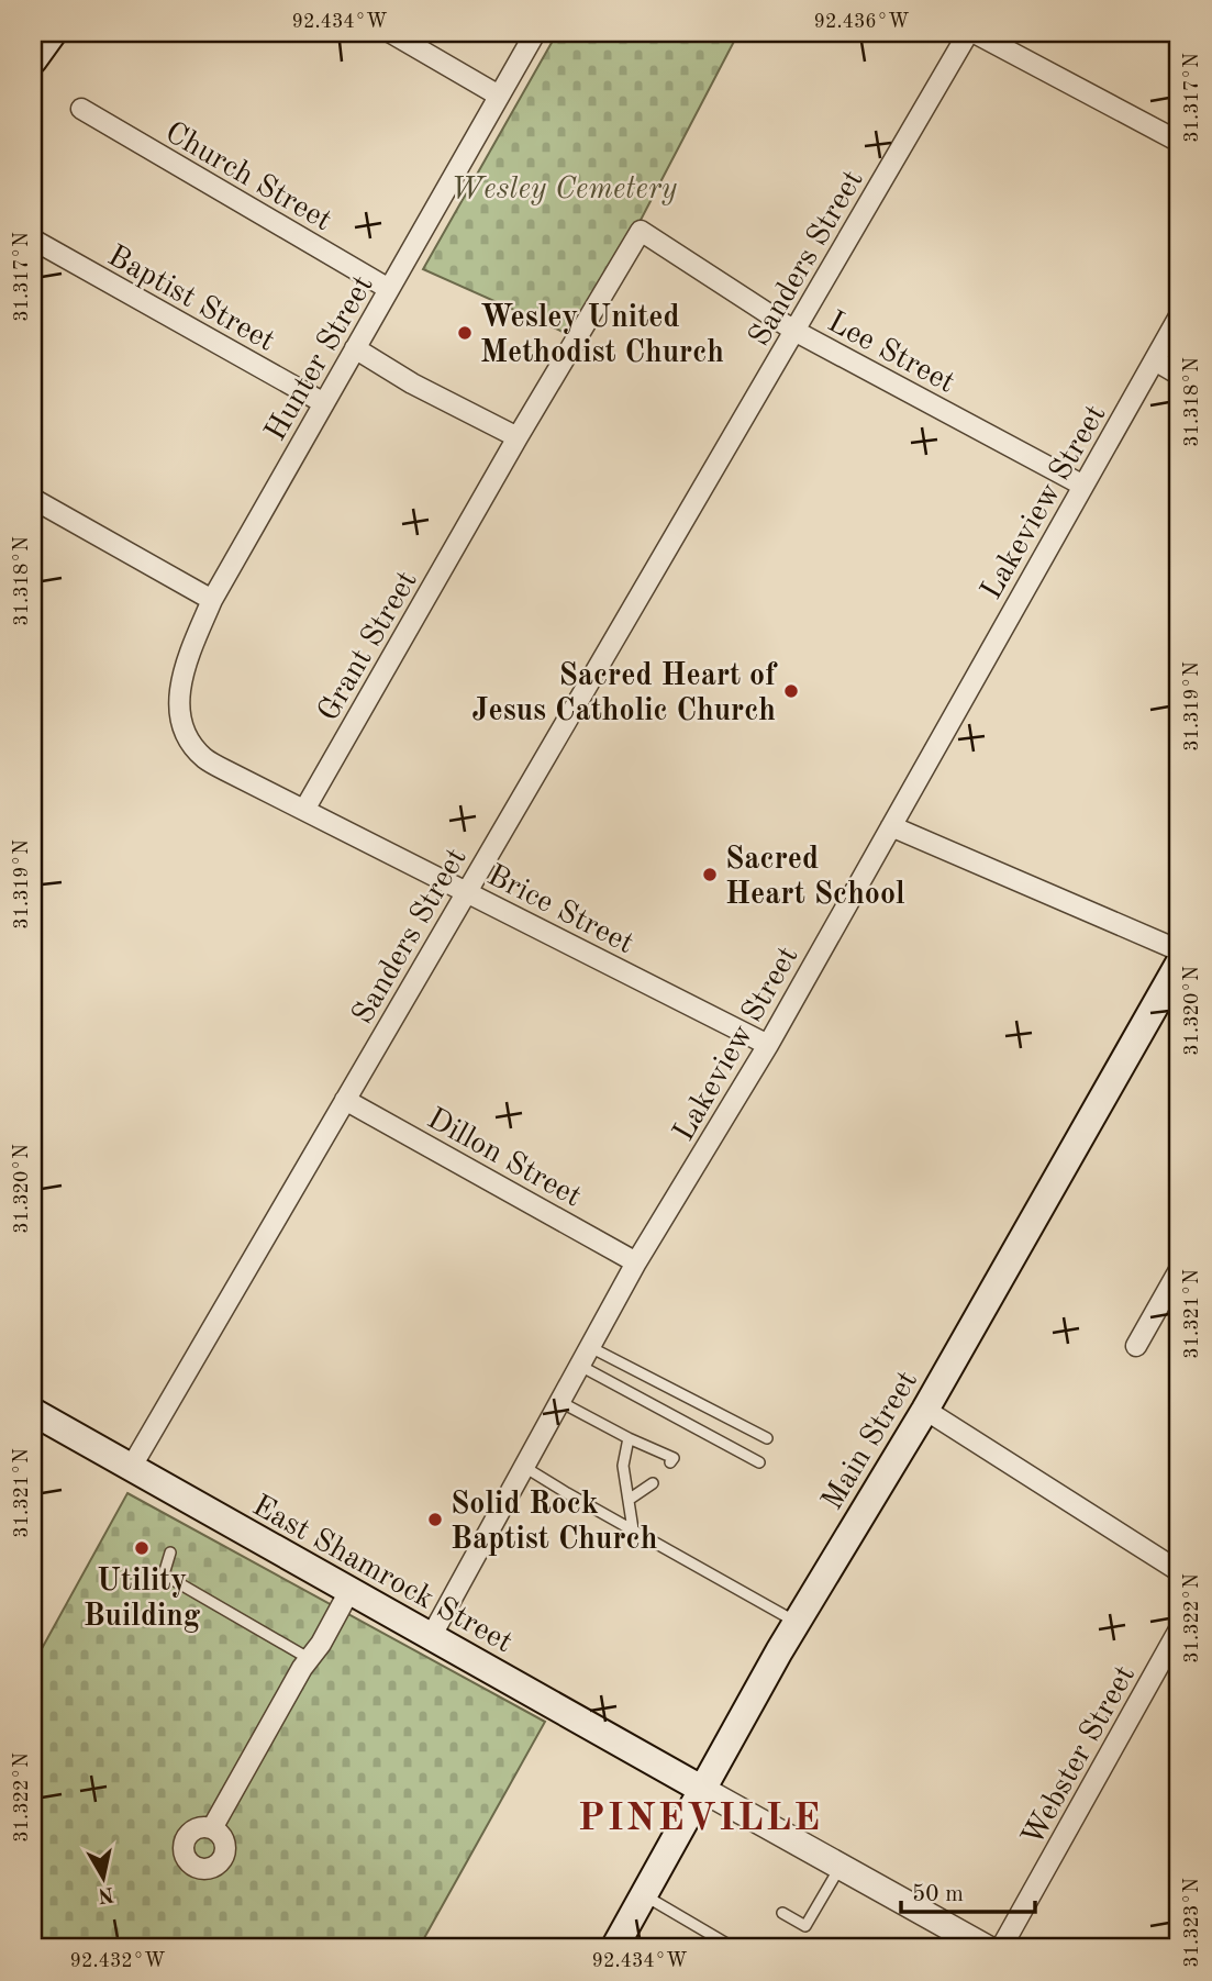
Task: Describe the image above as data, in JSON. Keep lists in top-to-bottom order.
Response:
{
  "streets": {
    "main road": ["Main Street", "East Shamrock Street"],
    "street": [
      "Church Street",
      "Sanders Street",
      "Baptist Street",
      "Lee Street",
      "Hunter Street",
      "Lakeview Street",
      "Grant Street",
      "Brice Street",
      "Dillon Street",
      "Webster Street"
    ]
  },
  "crossings": [
    ["Church Street", "Hunter Street"],
    ["Sanders Street", "Lee Street"],
    ["Sanders Street", "Brice Street"],
    ["Sanders Street", "Dillon Street"],
    ["Sanders Street", "East Shamrock Street"],
    ["Baptist Street", "Hunter Street"],
    ["Lee Street", "Lakeview Street"],
    ["Lee Street", "Grant Street"],
    ["Hunter Street", "Brice Street"],
    ["Lakeview Street", "Brice Street"],
    ["Lakeview Street", "Dillon Street"],
    ["Lakeview Street", "East Shamrock Street"],
    ["Grant Street", "Brice Street"],
    ["Main Street", "East Shamrock Street"]
  ],
  "districts": ["PINEVILLE"],
  "parks": ["Wesley Cemetery"],
  "places": [
    "Wesley United Methodist Church",
    "Sacred Heart of Jesus Catholic Church",
    "Sacred Heart School",
    "Solid Rock Baptist Church",
    "Utility Building"
  ],
  "scale_bar": "50 m",
  "north": "bottom",
  "coordinates": [
    "92.434°W",
    "92.436°W",
    "31.317°N",
    "31.318°N",
    "31.319°N",
    "31.320°N",
    "31.321°N",
    "31.322°N",
    "31.323°N",
    "92.432°W"
  ]
}
